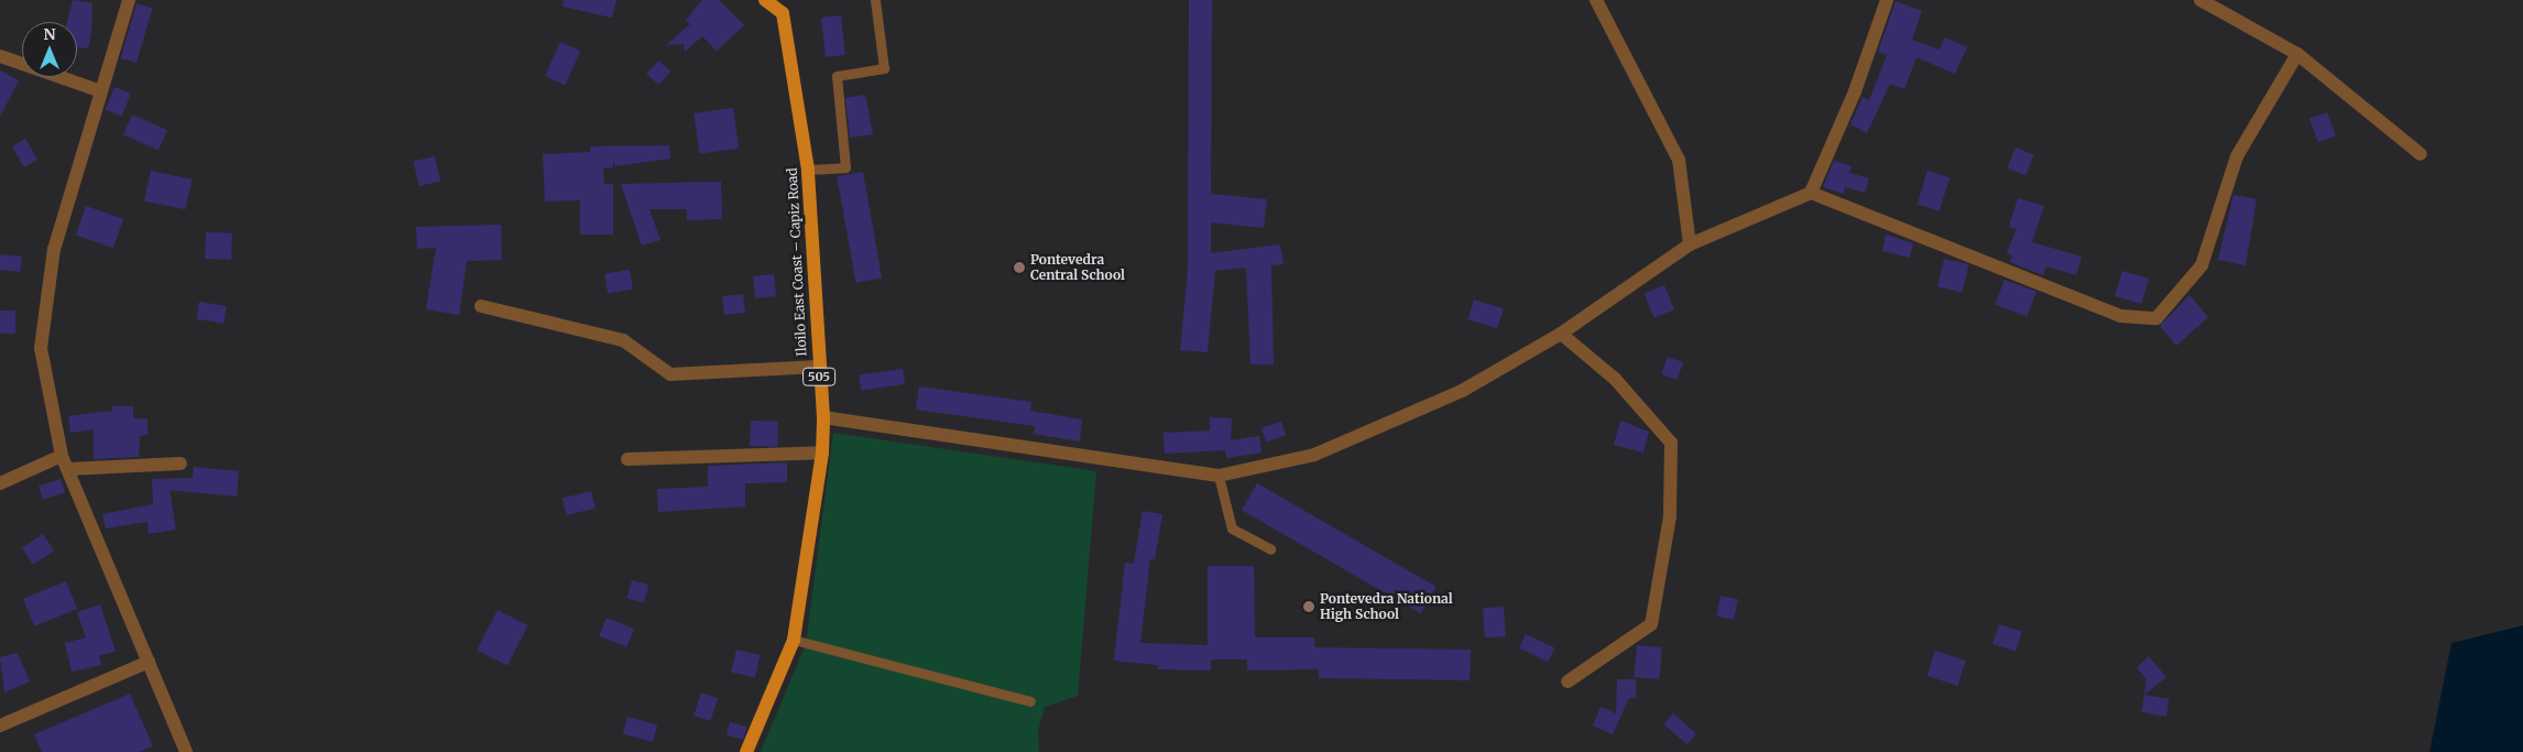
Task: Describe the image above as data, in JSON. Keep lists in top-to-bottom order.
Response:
{
  "streets": {
    "main road": ["Iloilo East Coast – Capiz Road", "505"]
  },
  "places": ["Pontevedra Central School", "Pontevedra National High School"],
  "north": "top"
}
